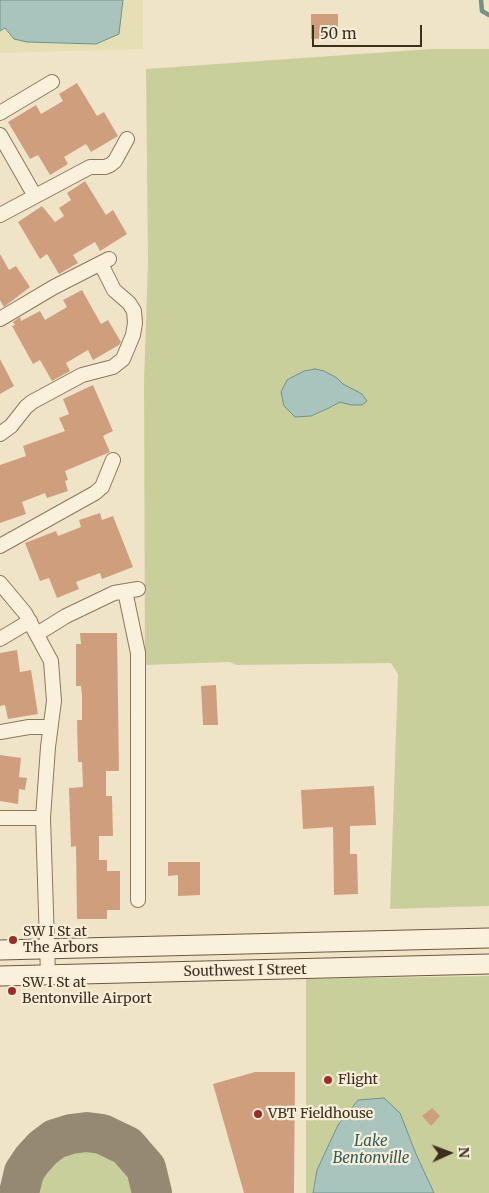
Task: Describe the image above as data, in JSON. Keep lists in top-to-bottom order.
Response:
{
  "streets": {
    "main road": ["Southwest I Street"]
  },
  "water": ["Lake Bentonville"],
  "places": [
    "SW I St at The Arbors",
    "SW I St at Bentonville Airport",
    "Flight",
    "VBT Fieldhouse"
  ],
  "scale_bar": "50 m",
  "north": "right"
}
